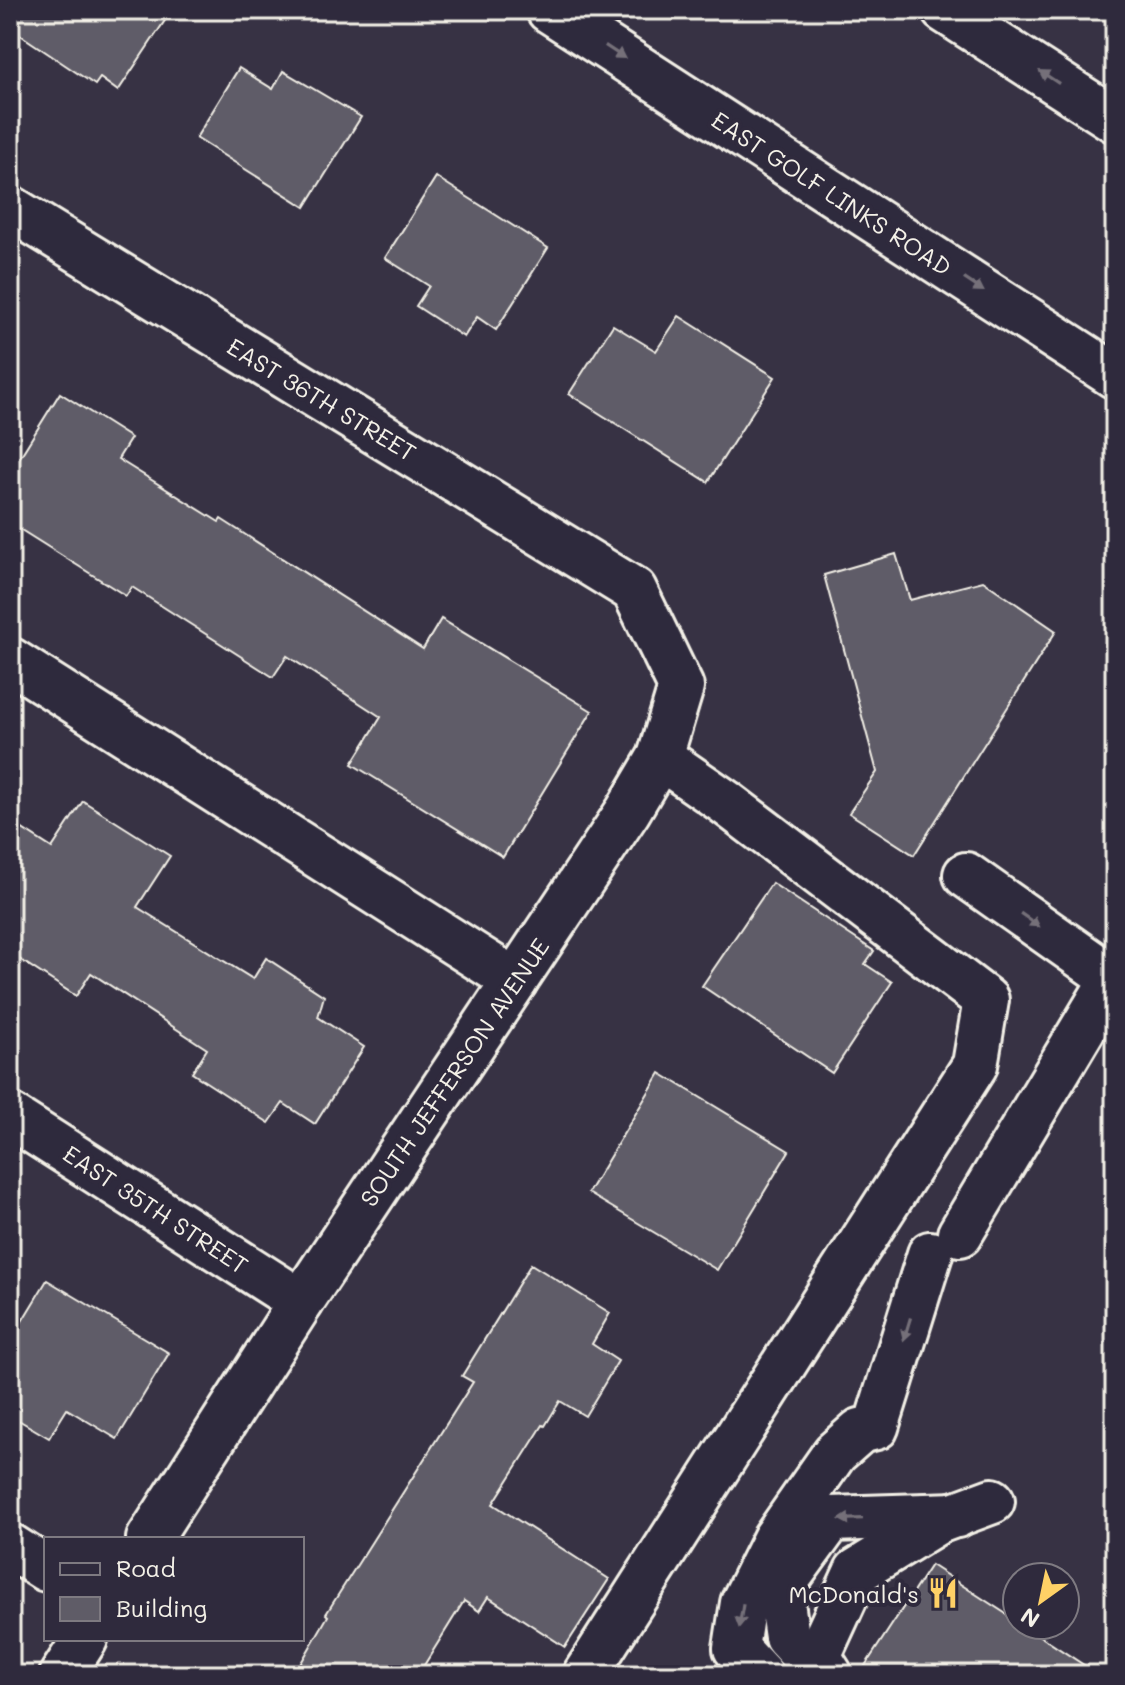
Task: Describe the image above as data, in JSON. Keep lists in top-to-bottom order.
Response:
{
  "streets": {
    "street": [
      "EAST GOLF LINKS ROAD",
      "EAST 36TH STREET",
      "SOUTH JEFFERSON AVENUE",
      "EAST 35TH STREET"
    ]
  },
  "crossings": [
    ["EAST 36TH STREET", "SOUTH JEFFERSON AVENUE"],
    ["SOUTH JEFFERSON AVENUE", "EAST 35TH STREET"]
  ],
  "places": {
    "restaurant": ["McDonald's"]
  },
  "legend": ["Road", "Building"],
  "north": "bottom left"
}
